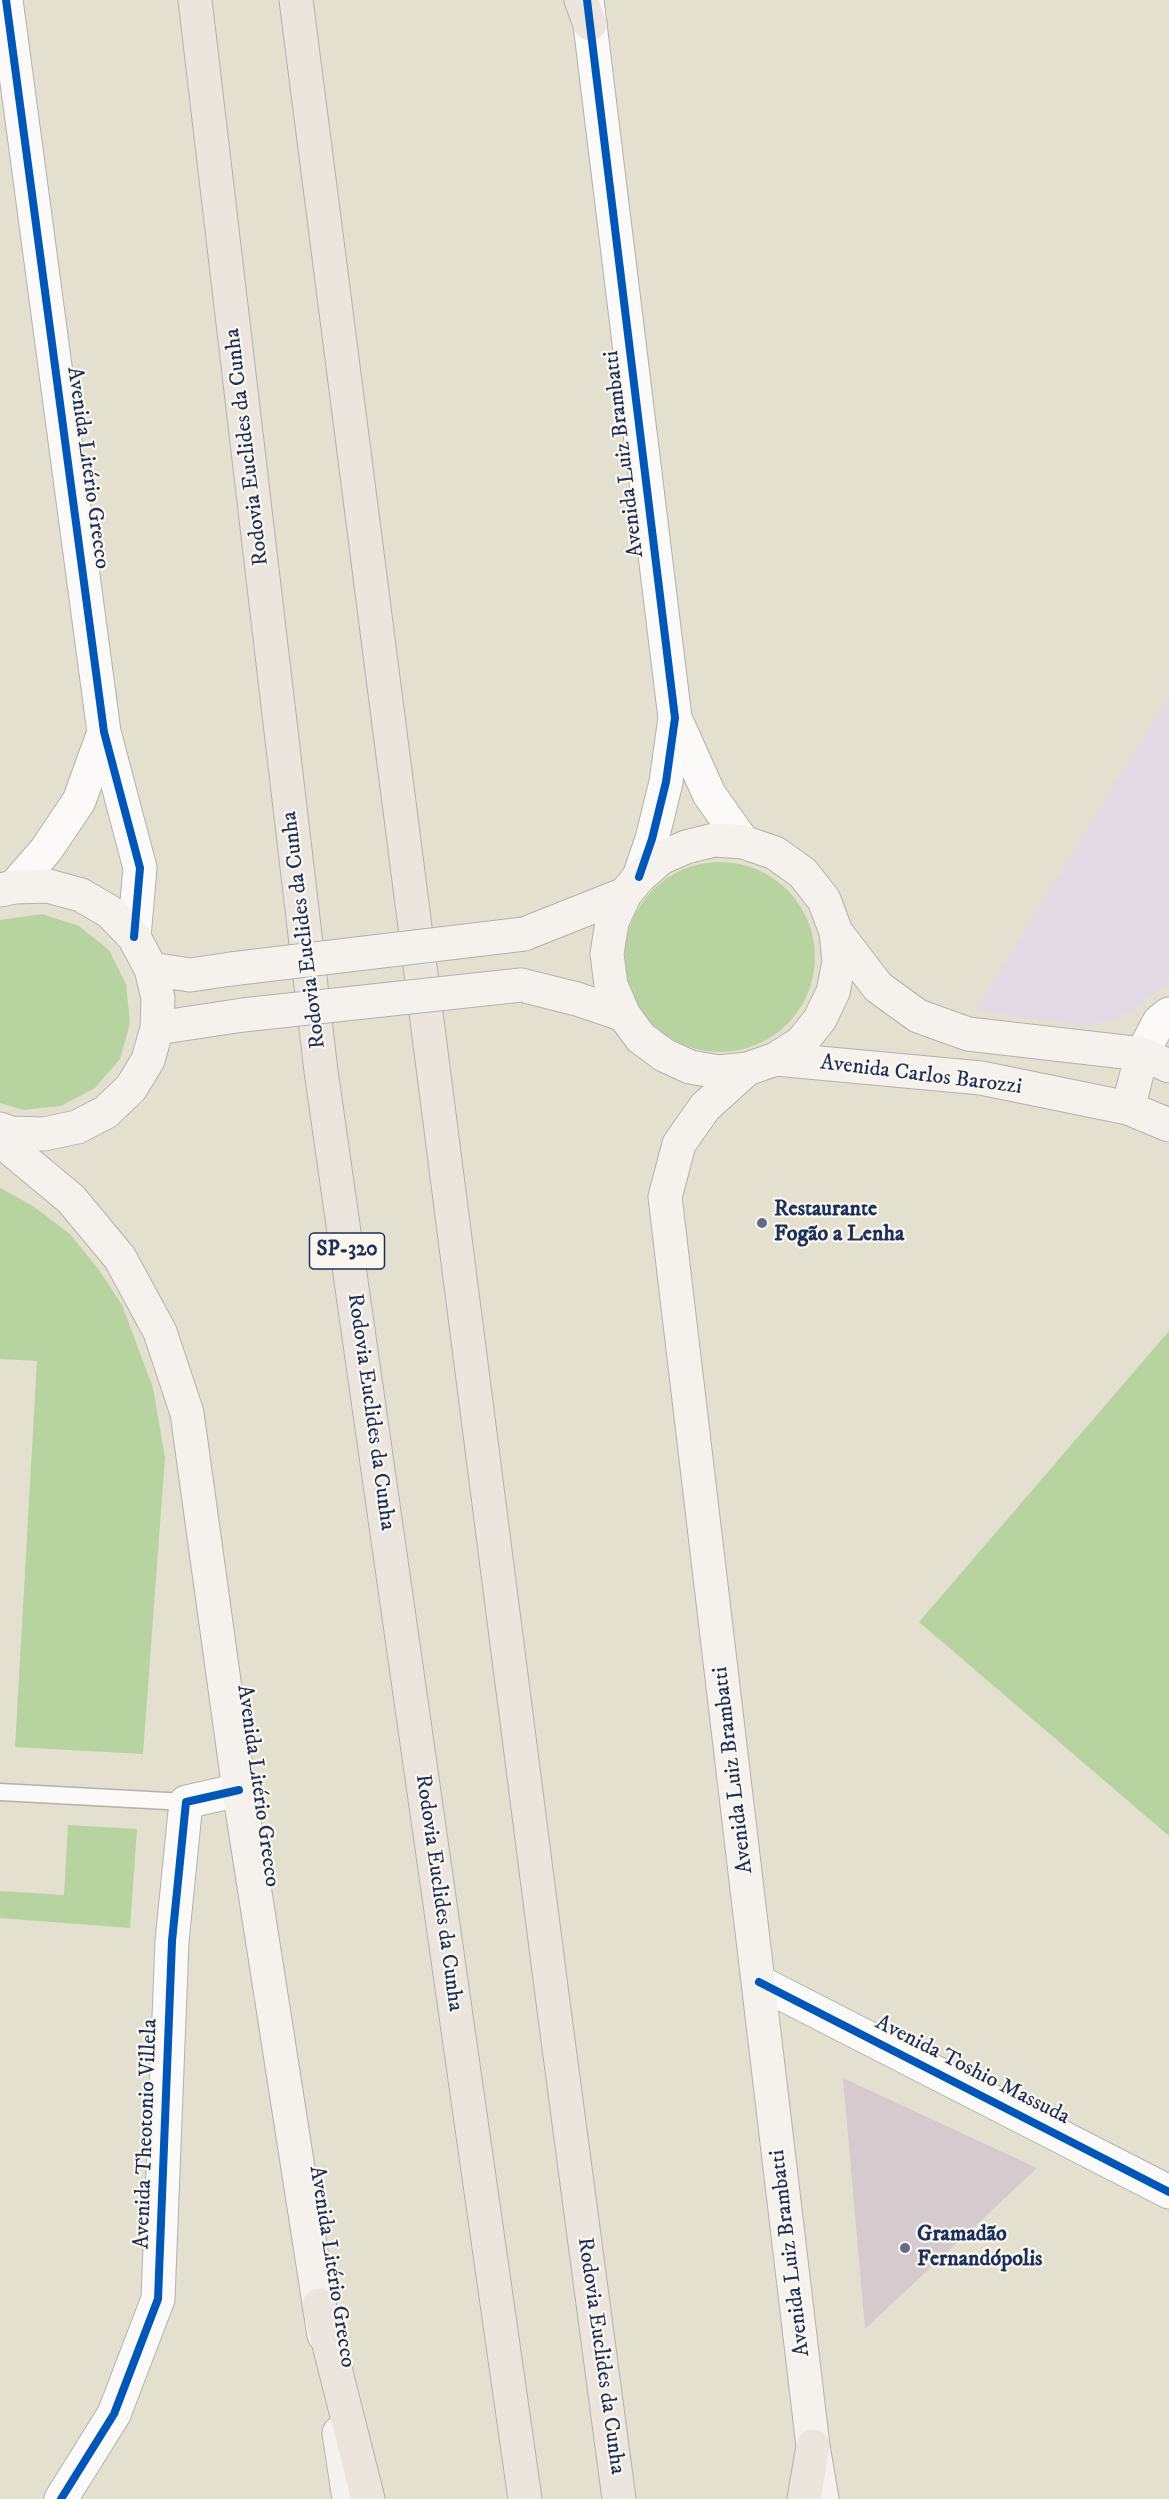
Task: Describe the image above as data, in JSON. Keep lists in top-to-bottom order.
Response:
{
  "streets": {
    "highway": ["Rodovia Euclides da Cunha", "SP-320"],
    "main road": ["Avenida Luiz Brambatti", "Avenida Litério Grecco", "Avenida Carlos Barozzi"],
    "street": ["Avenida Toshio Massuda", "Avenida Theotonio Villela"]
  },
  "crossings": [
    ["Avenida Luiz Brambatti", "Avenida Carlos Barozzi"],
    ["Avenida Luiz Brambatti", "Avenida Toshio Massuda"]
  ],
  "places": ["Restaurante Fogão a Lenha", "Gramadão Fernandópolis"]
}
